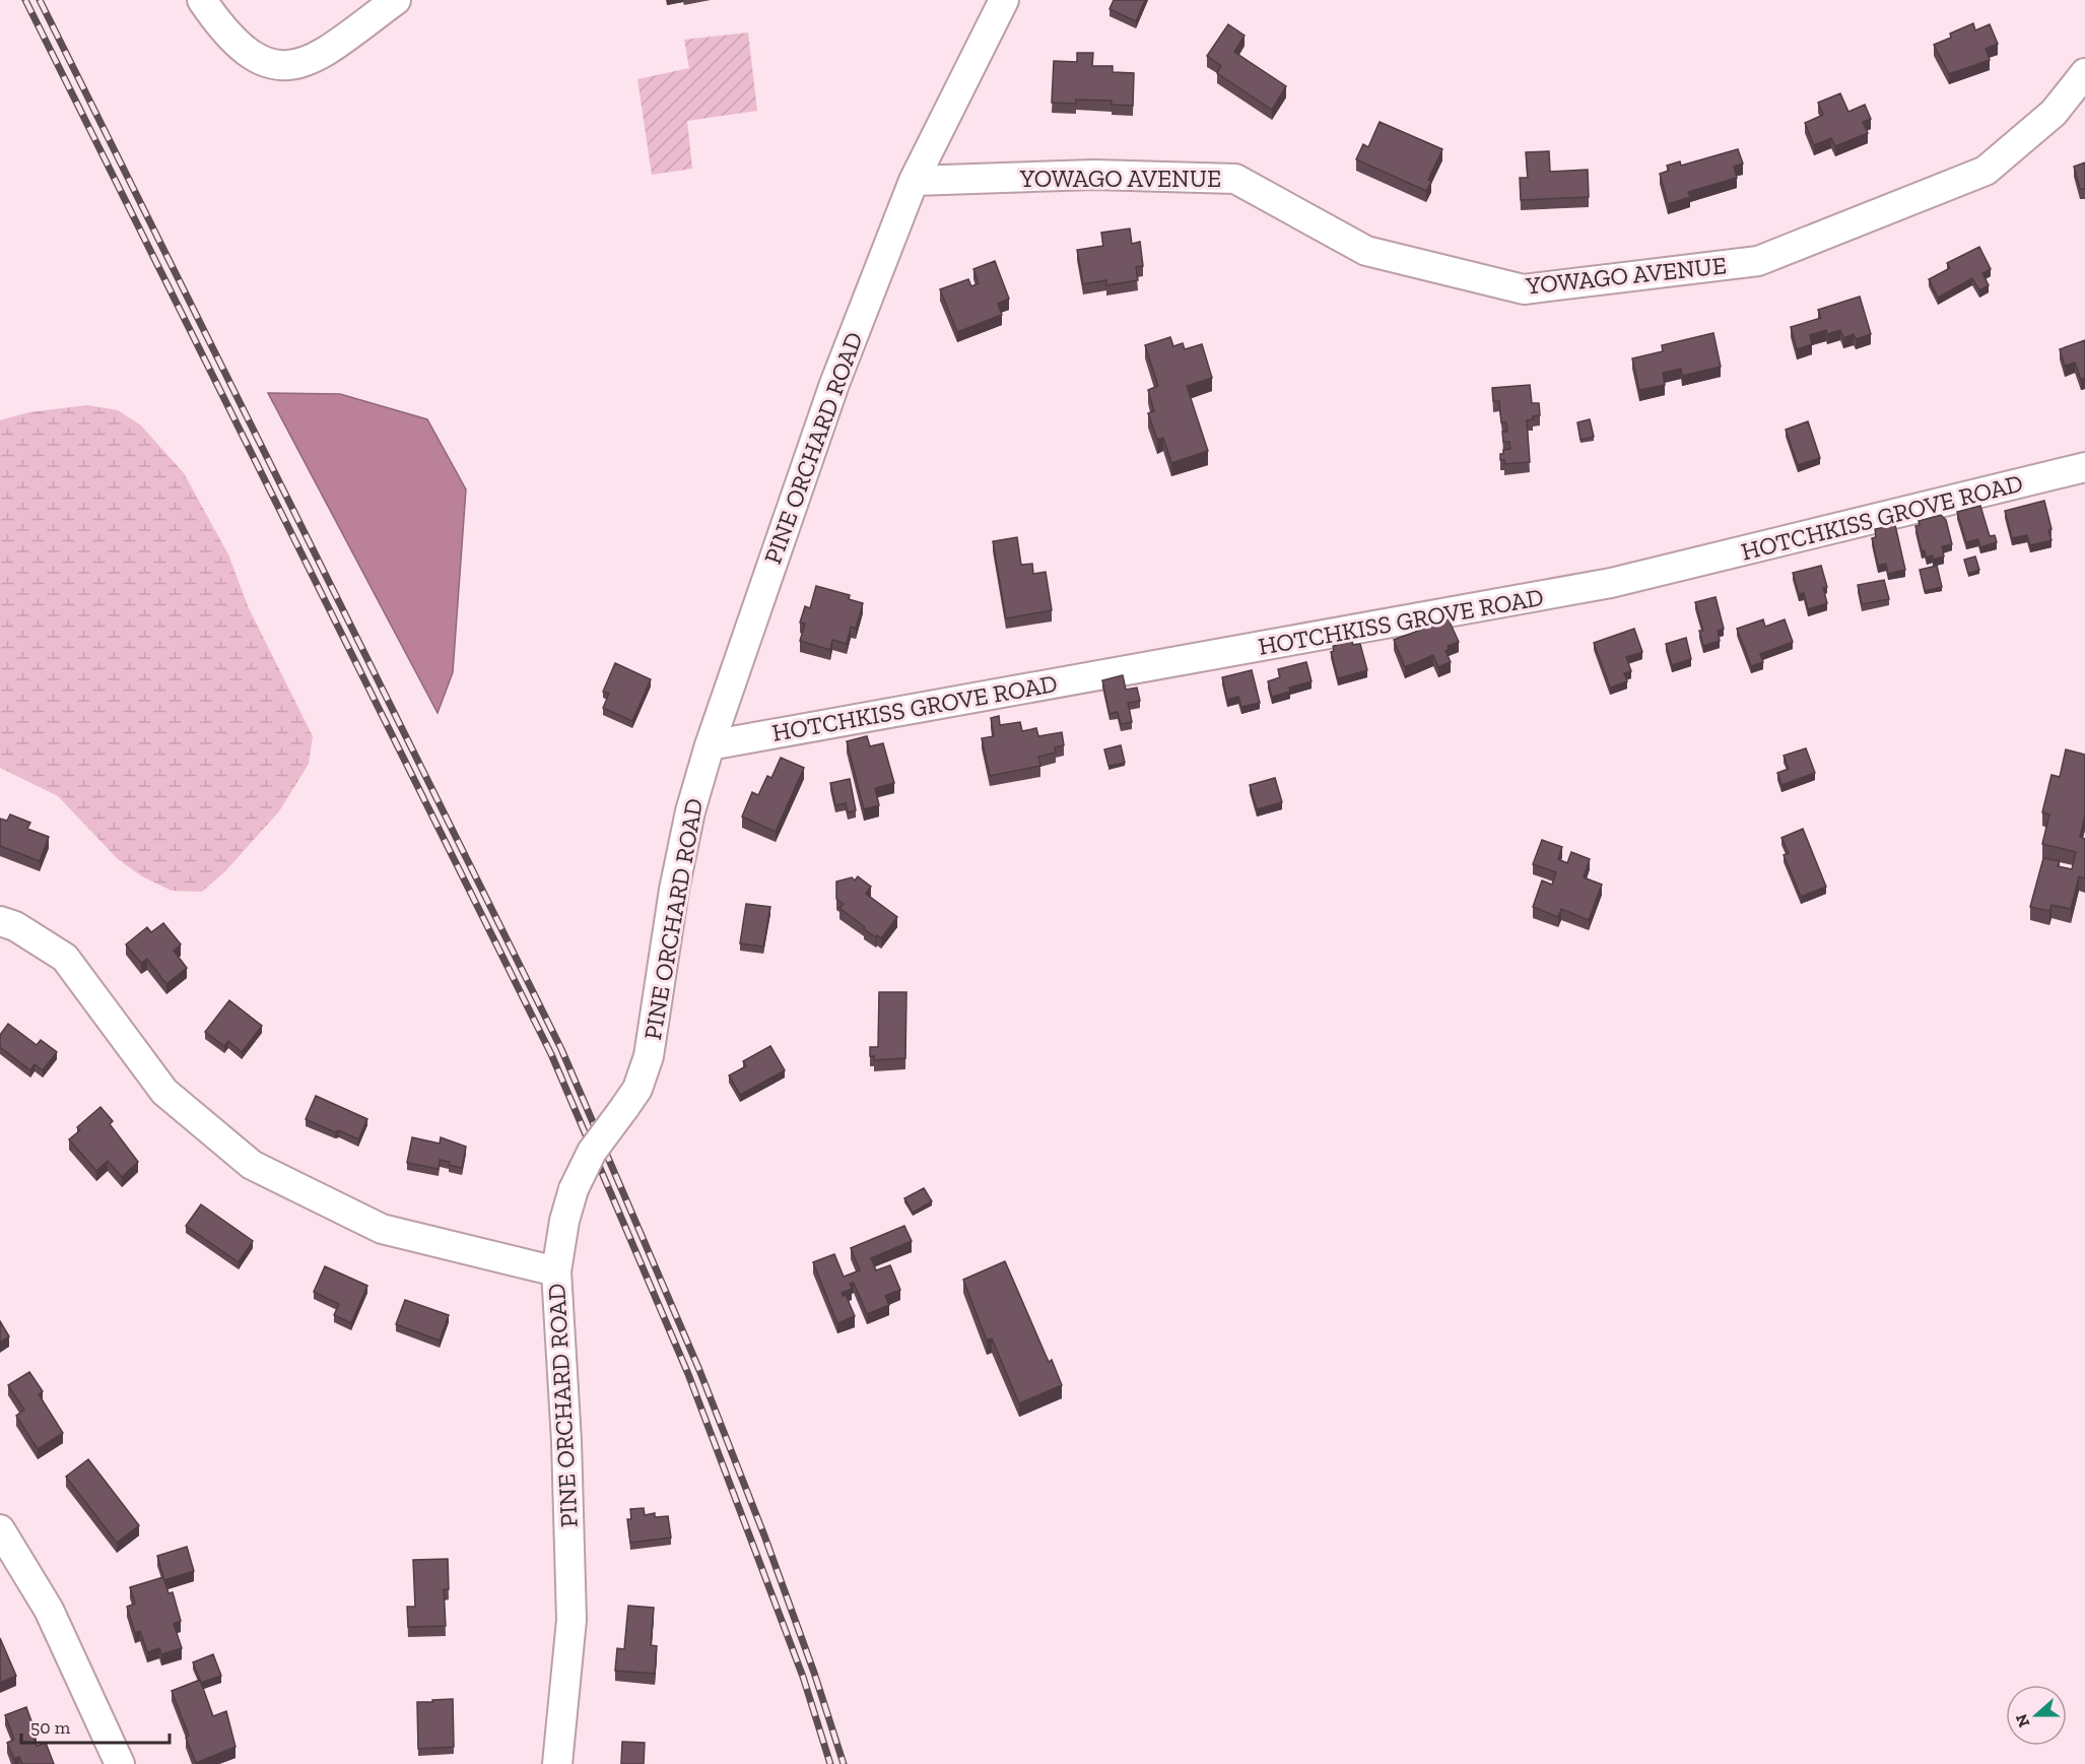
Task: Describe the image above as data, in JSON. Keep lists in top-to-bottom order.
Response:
{
  "streets": {
    "street": ["YOWAGO AVENUE", "PINE ORCHARD ROAD", "HOTCHKISS GROVE ROAD"]
  },
  "crossings": [
    ["YOWAGO AVENUE", "PINE ORCHARD ROAD"],
    ["PINE ORCHARD ROAD", "HOTCHKISS GROVE ROAD"]
  ],
  "scale_bar": "50 m",
  "north": "left"
}
